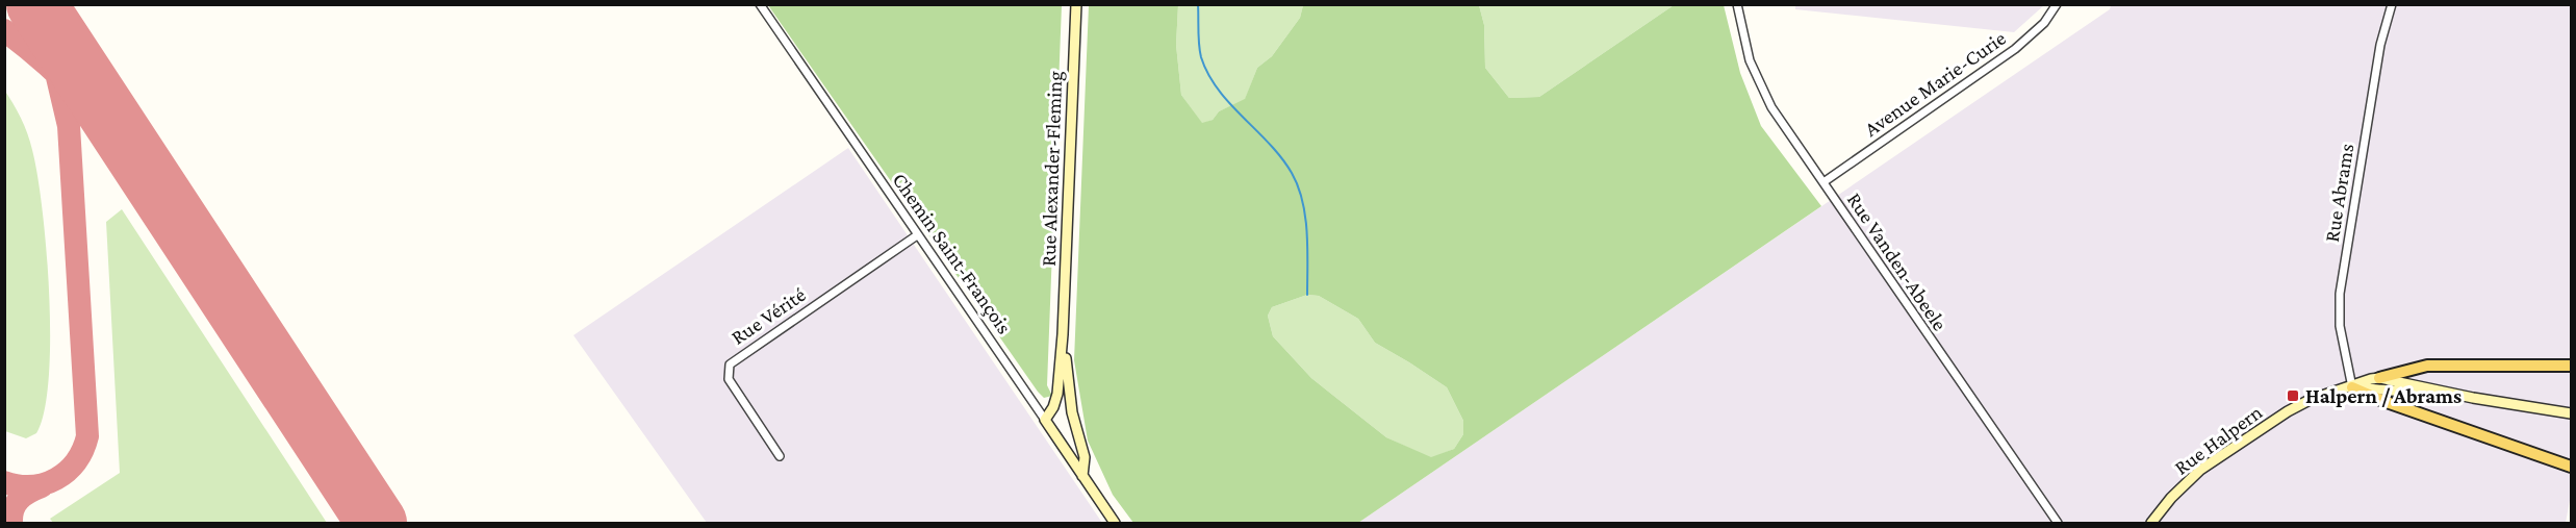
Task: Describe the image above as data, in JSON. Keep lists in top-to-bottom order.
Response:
{
  "streets": {
    "street": [
      "Avenue Marie-Curie",
      "Rue Alexander-Fleming",
      "Rue Abrams",
      "Chemin Saint-François",
      "Rue Vanden-Abeele",
      "Rue Vérité",
      "Rue Halpern"
    ]
  },
  "crossings": [
    ["Avenue Marie-Curie", "Rue Vanden-Abeele"],
    ["Rue Alexander-Fleming", "Chemin Saint-François"],
    ["Rue Abrams", "Rue Halpern"],
    ["Chemin Saint-François", "Rue Vérité"]
  ],
  "places": {
    "transit": ["Halpern / Abrams"]
  }
}
